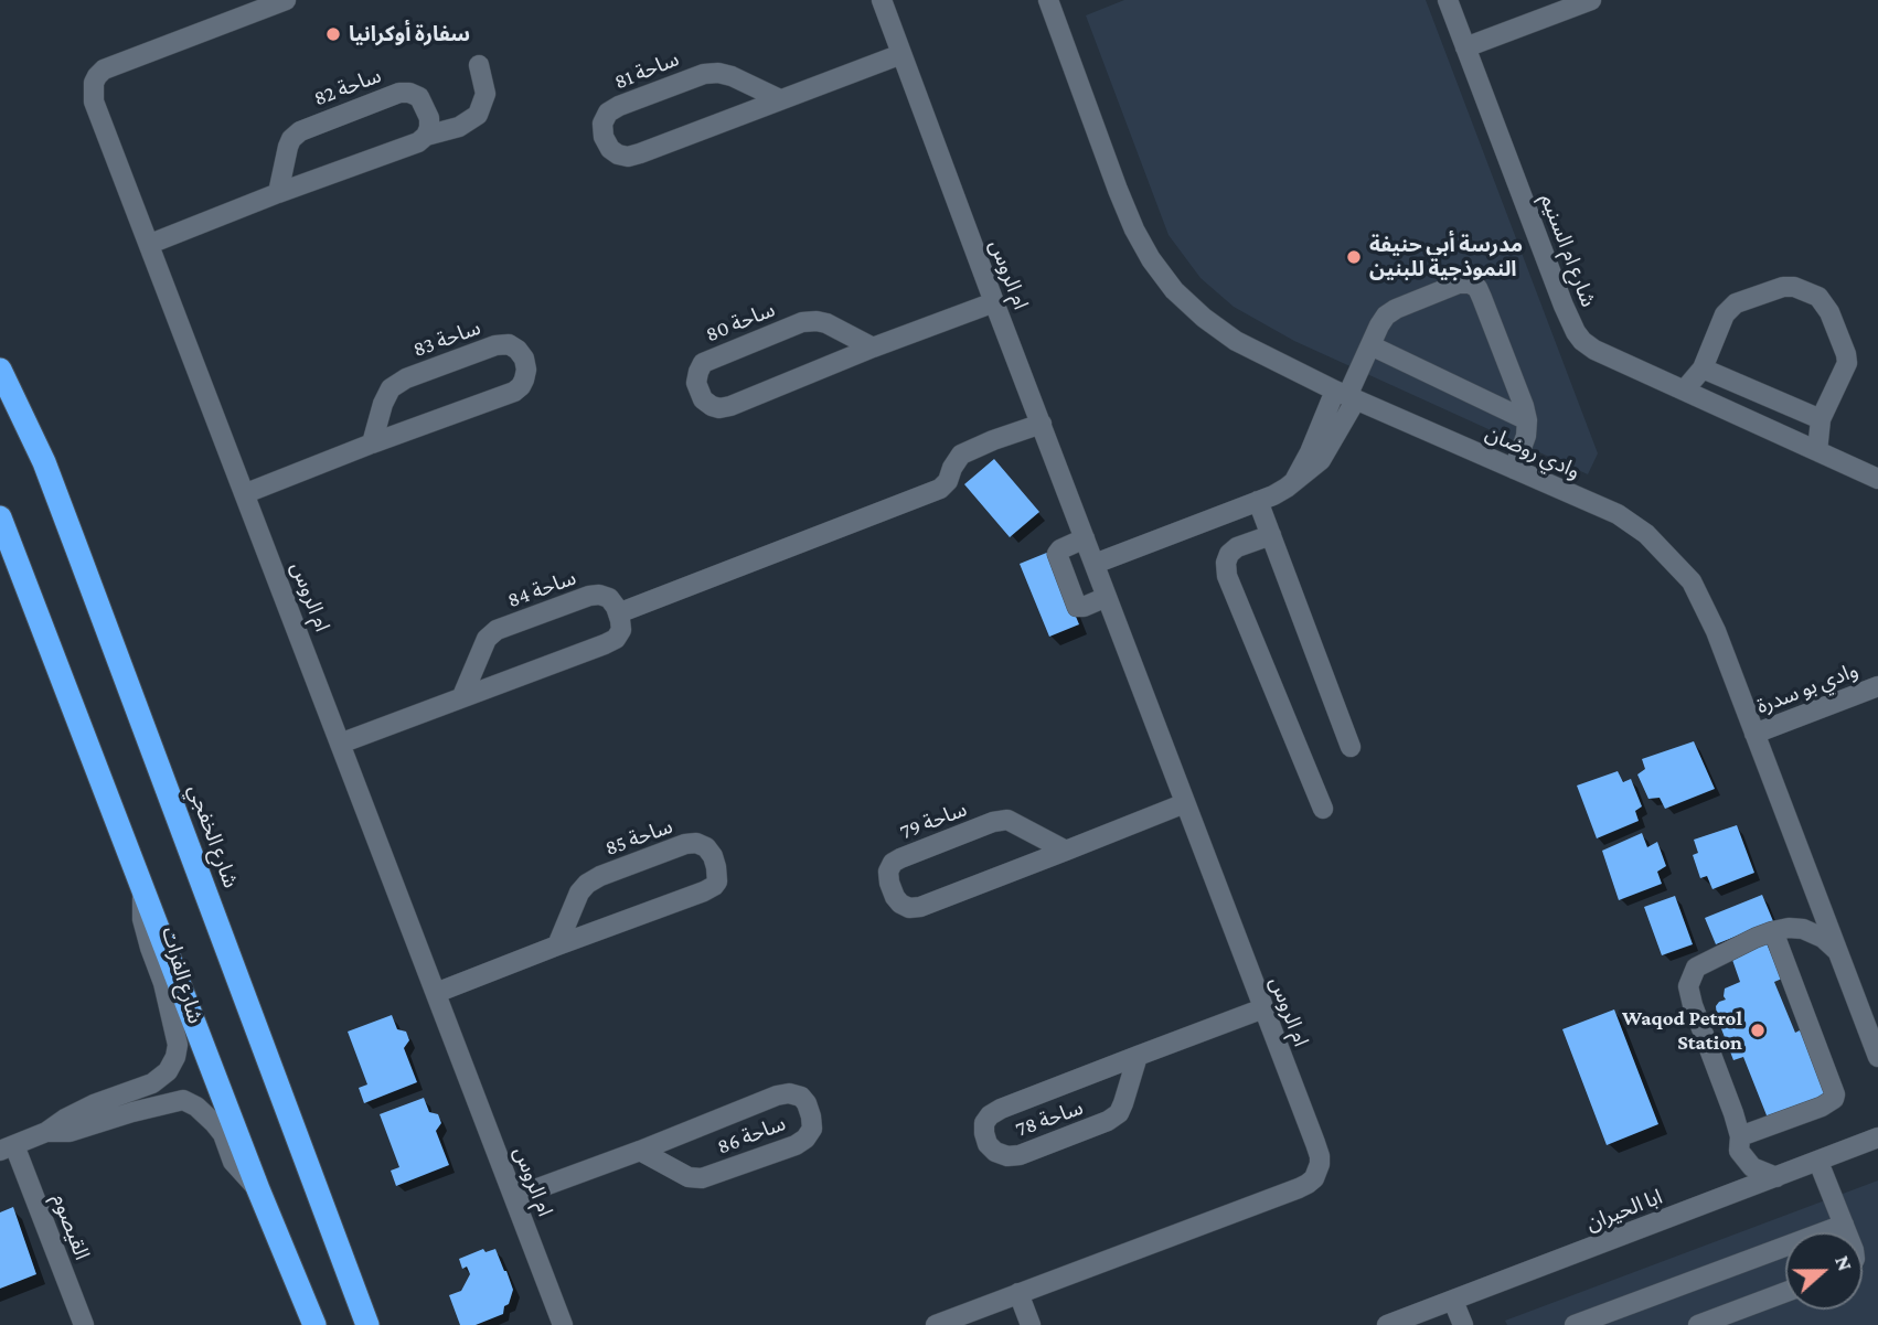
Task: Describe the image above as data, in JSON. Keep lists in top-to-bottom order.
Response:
{
  "streets": {
    "highway": ["شارع الخفجي"],
    "street": [
      "ساحة 81",
      "ساحة 82",
      "شارع ام السنيم",
      "ام الروس",
      "ساحة 80",
      "ساحة 83",
      "وادي روضان",
      "ساحة 84",
      "وادي بو سدرة",
      "ساحة 79",
      "ساحة 85",
      "شارع الفرات",
      "ساحة 78",
      "ساحة 86",
      "ابا الحيران",
      "القيصوم"
    ]
  },
  "crossings": [
    ["ساحة 81", "ام الروس"],
    ["ام الروس", "ساحة 80"],
    ["ام الروس", "ساحة 83"],
    ["ام الروس", "ساحة 79"],
    ["ام الروس", "ساحة 85"],
    ["ام الروس", "ساحة 78"],
    ["ام الروس", "ساحة 86"],
    ["وادي روضان", "وادي بو سدرة"],
    ["شارع الفرات", "القيصوم"]
  ],
  "places": ["سفارة أوكرانيا", "مدرسة أبي حنيفة النموذجية للبنين", "Waqod Petrol Station"],
  "north": "right"
}
